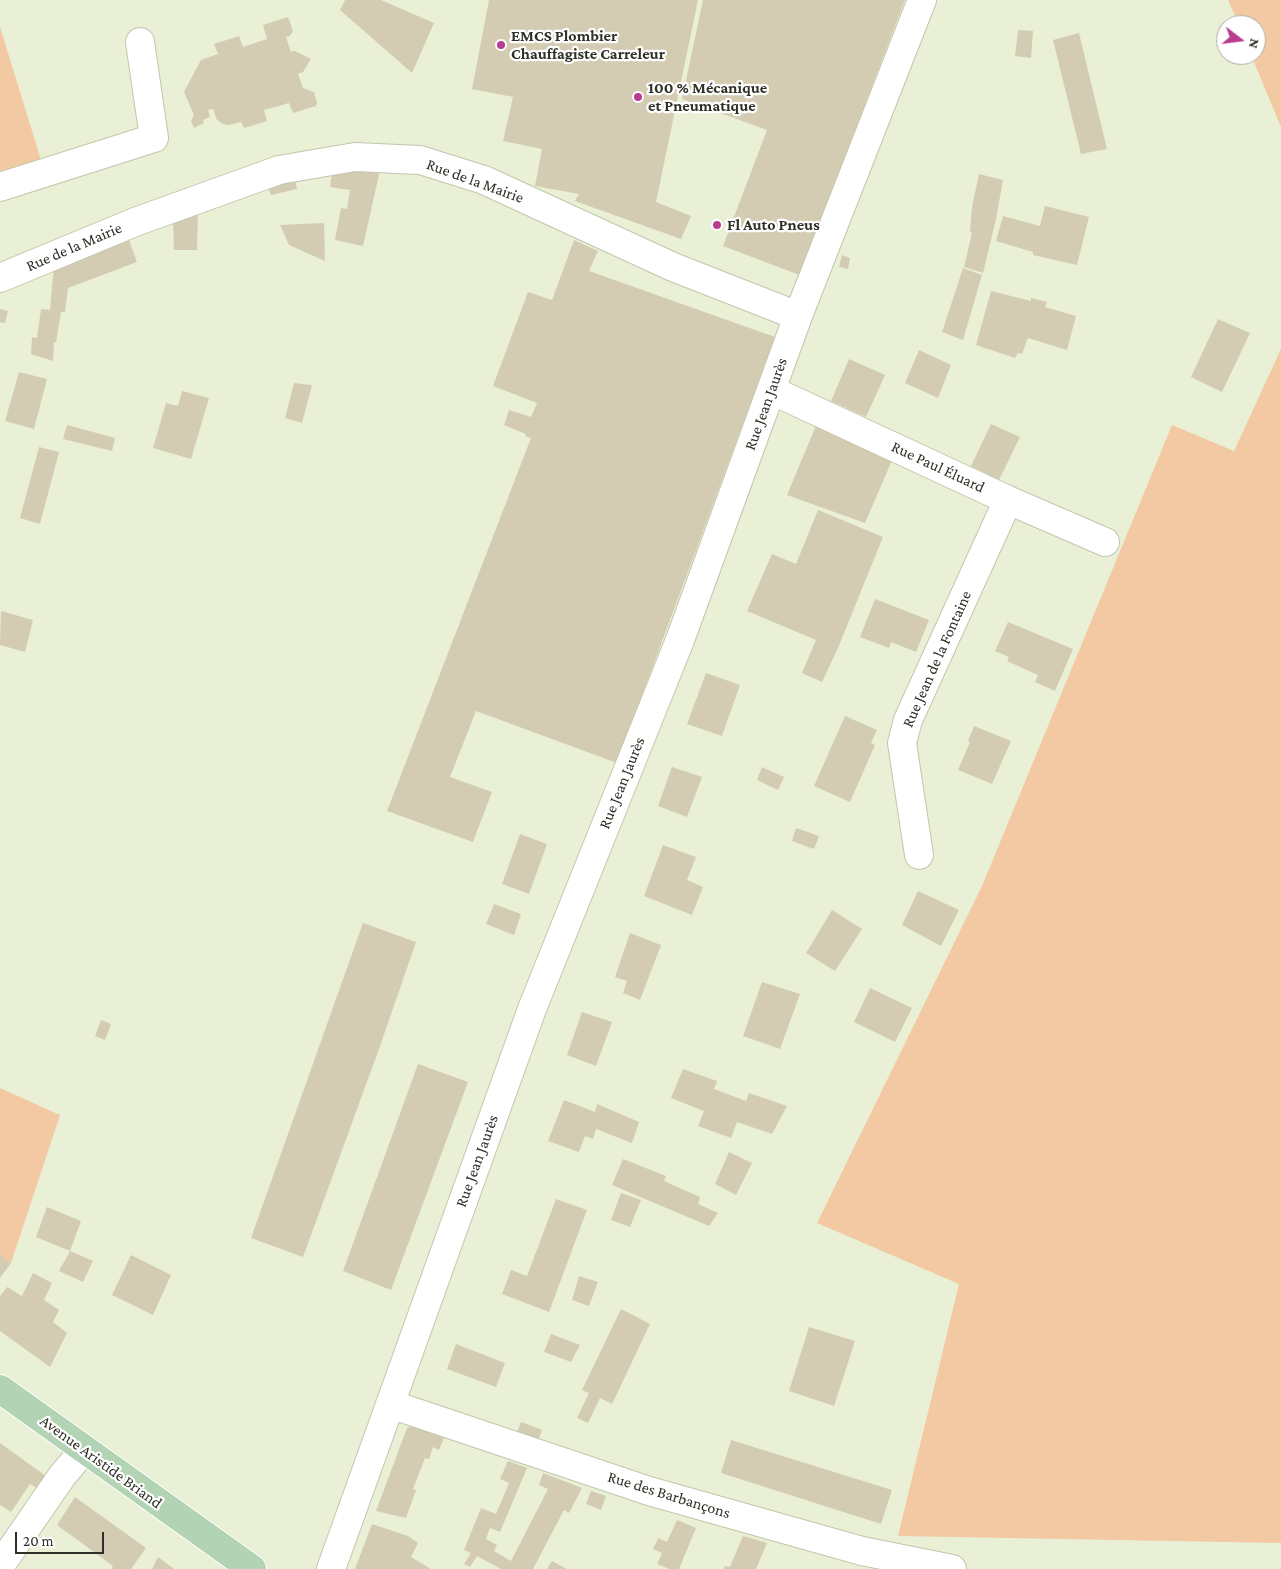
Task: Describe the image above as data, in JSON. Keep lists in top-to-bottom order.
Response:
{
  "streets": {
    "main road": ["Avenue Aristide Briand"],
    "street": [
      "Rue de la Mairie",
      "Rue Jean Jaurès",
      "Rue Paul Éluard",
      "Rue Jean de la Fontaine",
      "Rue des Barbançons"
    ]
  },
  "crossings": [
    ["Rue de la Mairie", "Rue Jean Jaurès"],
    ["Rue Jean Jaurès", "Rue Paul Éluard"],
    ["Rue Jean Jaurès", "Rue des Barbançons"],
    ["Rue Paul Éluard", "Rue Jean de la Fontaine"]
  ],
  "places": ["EMCS Plombier Chauffagiste Carreleur", "100 % Mécanique et Pneumatique", "Fl Auto Pneus"],
  "scale_bar": "20 m",
  "north": "right"
}
